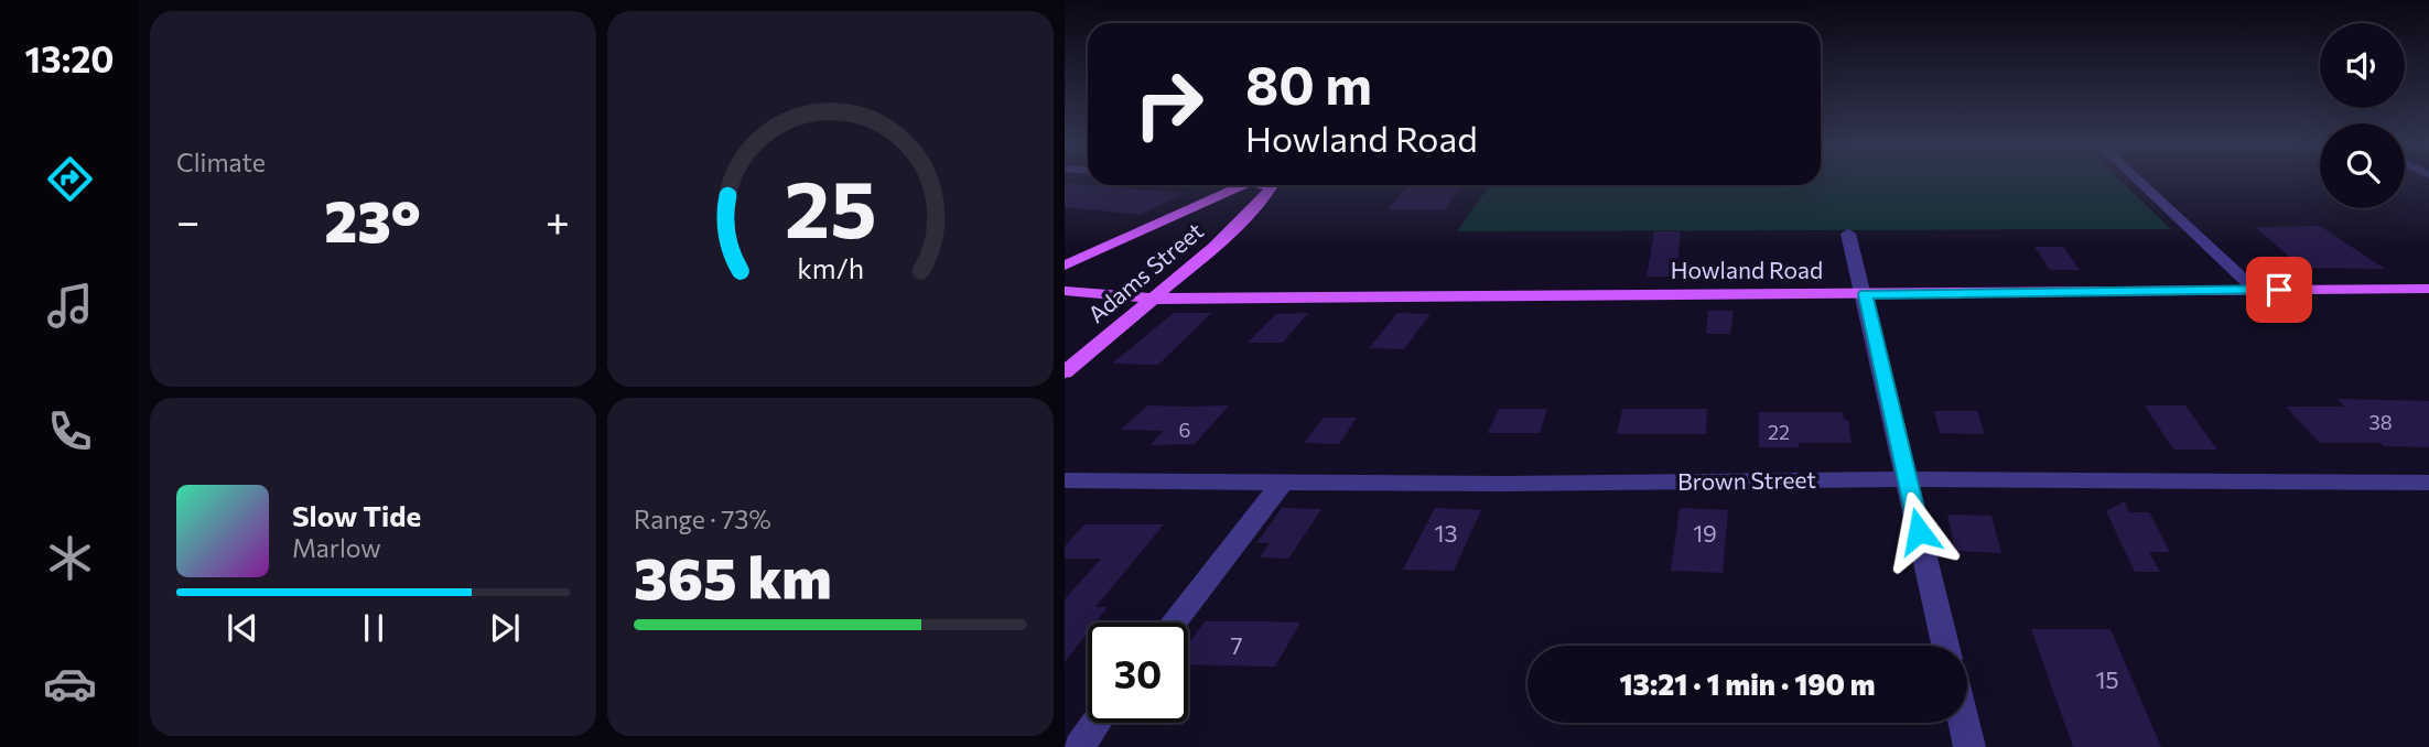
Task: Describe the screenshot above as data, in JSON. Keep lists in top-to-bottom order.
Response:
{
  "streets": {
    "main road": ["Howland Road", "Adams Street"],
    "street": ["Brown Street"]
  },
  "crossings": [
    ["Howland Road", "Adams Street"]
  ],
  "house_numbers": [
    "38",
    "6",
    "22",
    "13",
    "19",
    "7",
    "15"
  ],
  "page": {
    "tabs": "13:20",
    "tile": [
      "Climate",
      ["Range · 73%", "365 km"]
    ],
    "turn": ["80 m", "Howland Road"],
    "heat": ["−", "23°", "+"],
    "song": ["Slow Tide", "Marlow"],
    "limit": "30",
    "trip": "13:21 · 1 min · 190 m",
    "gauge": ["25", "km/h"]
  }
}
